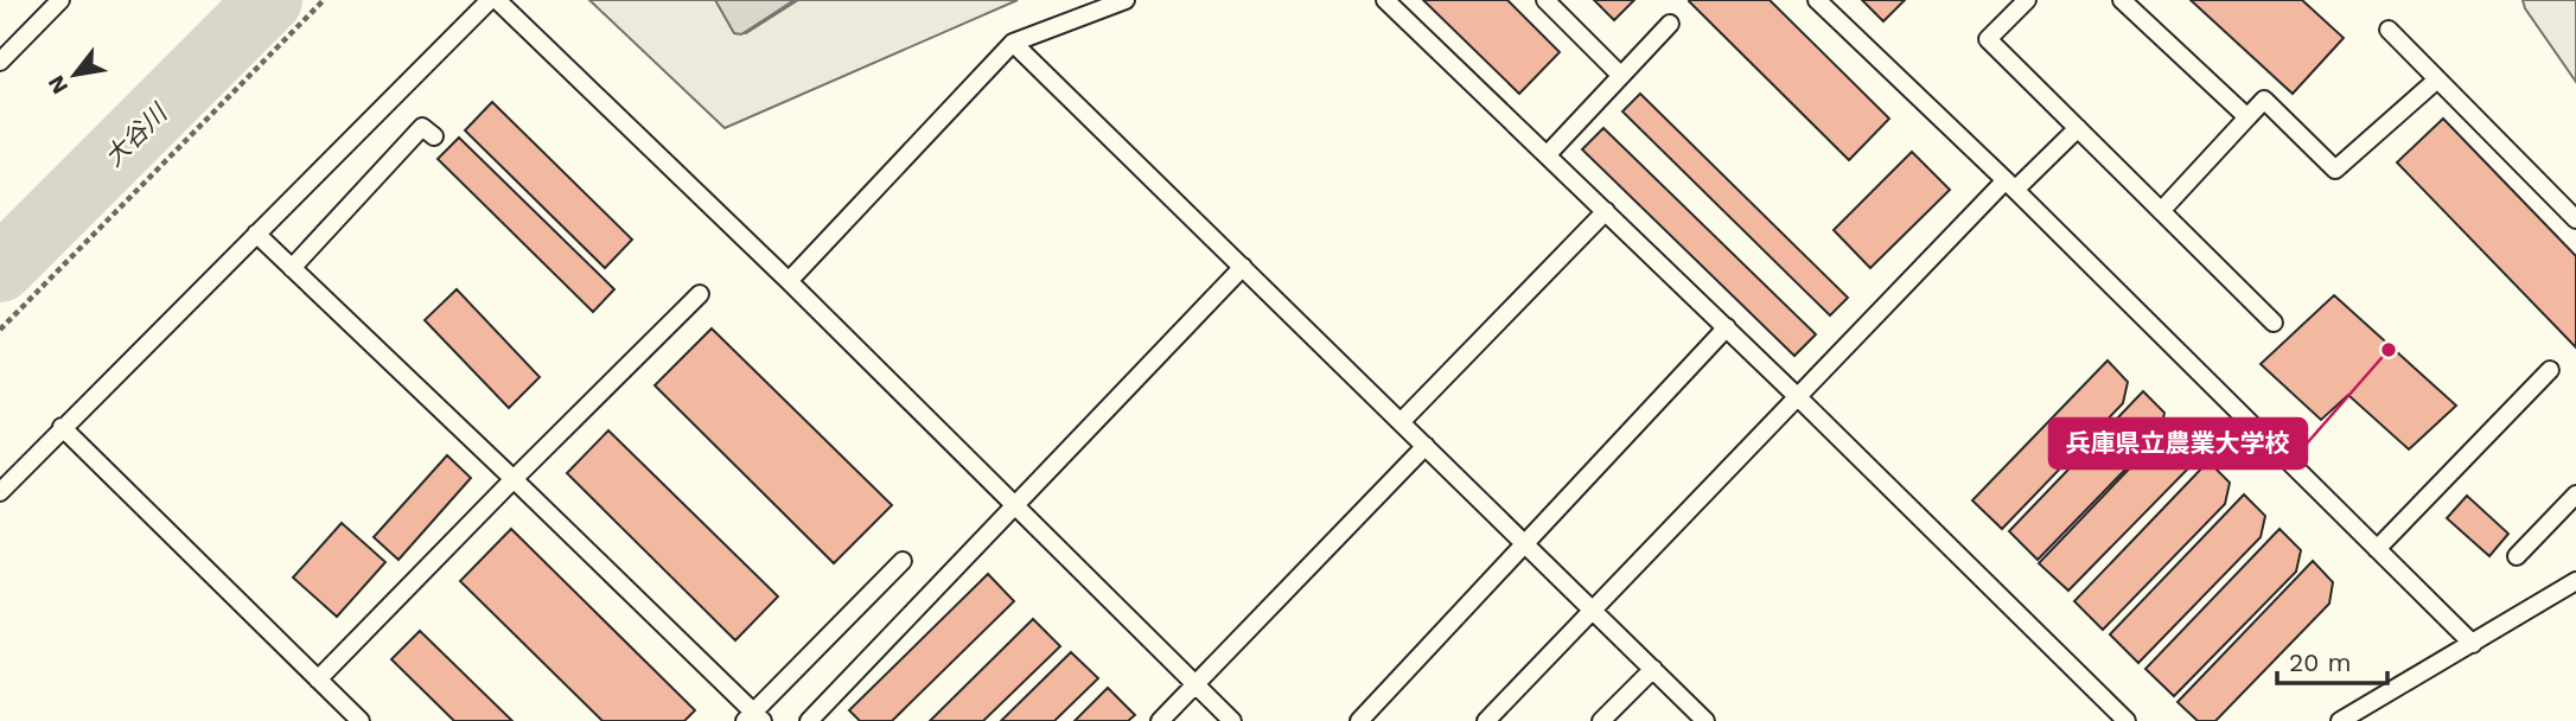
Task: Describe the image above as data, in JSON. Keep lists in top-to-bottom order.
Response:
{
  "water": ["大谷川"],
  "places": ["兵庫県立農業大学校"],
  "scale_bar": "20 m",
  "north": "bottom left"
}
